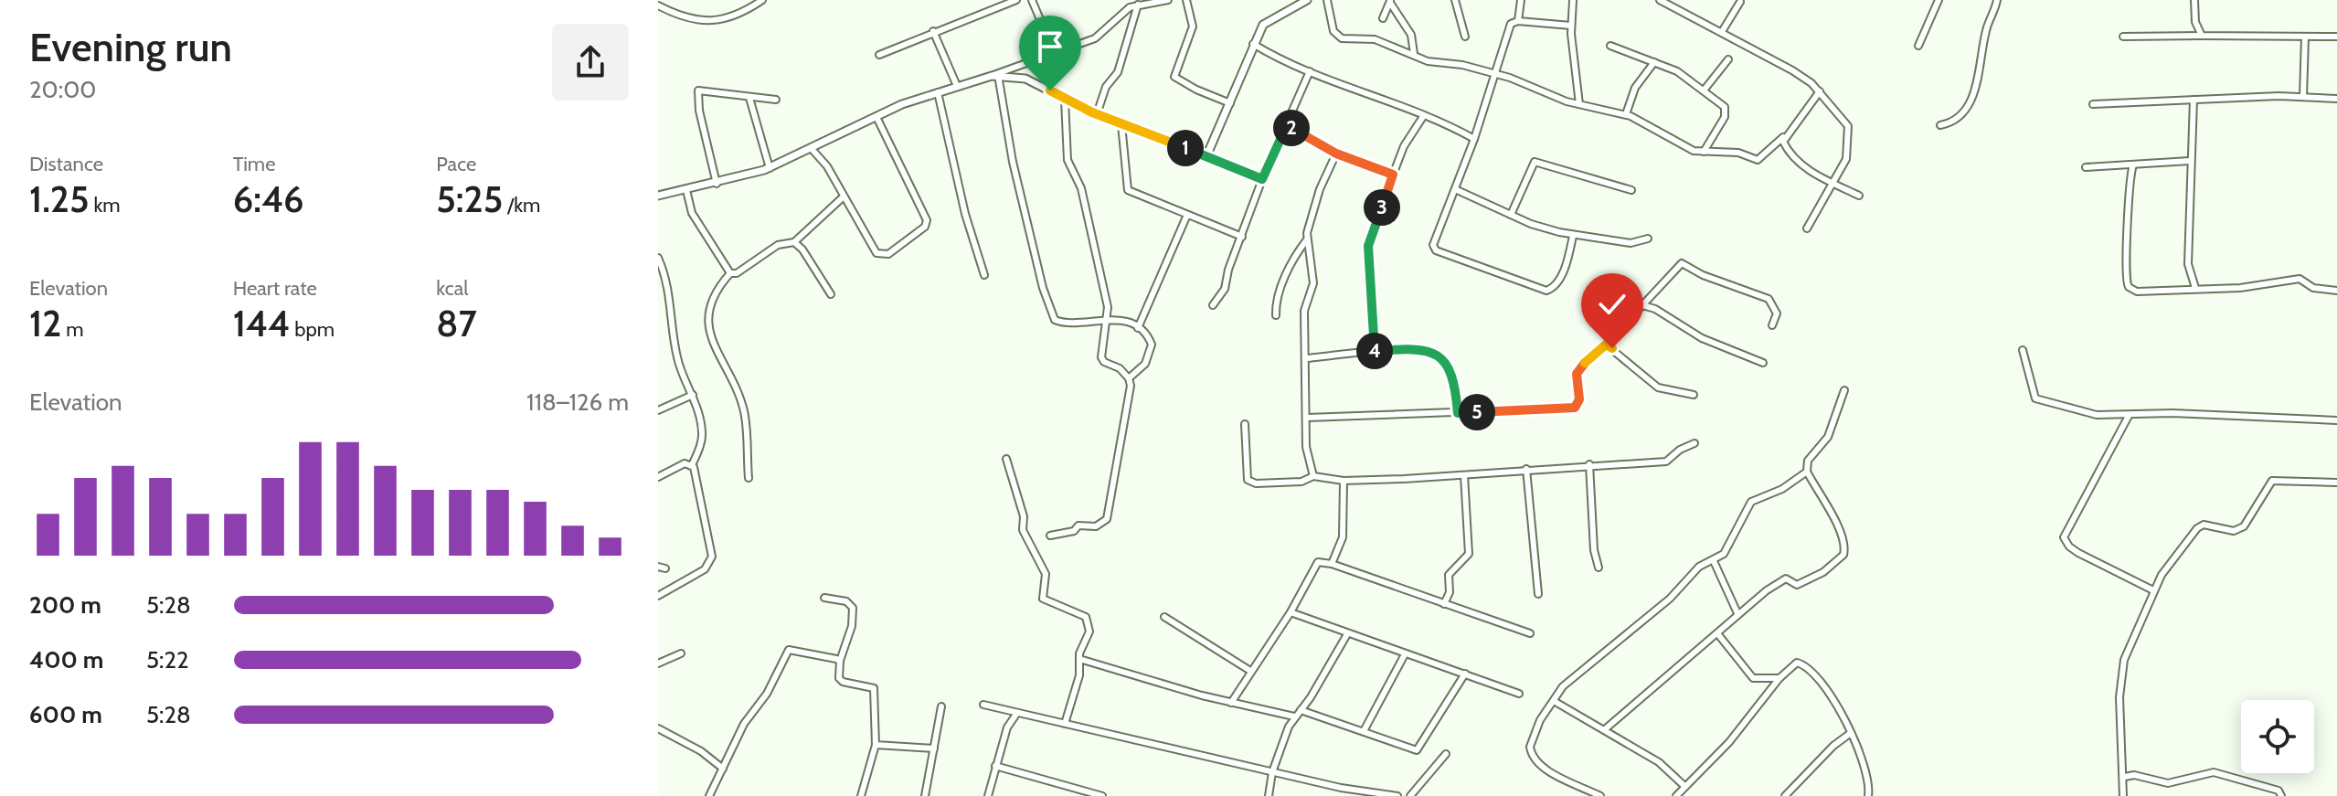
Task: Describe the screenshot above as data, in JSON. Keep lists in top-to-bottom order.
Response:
{
  "page": {
    "heading": ["Evening run", "20:00"],
    "pins": [
      "2",
      "1",
      "3",
      "4",
      "5"
    ],
    "stats": [
      ["Distance", "1.25 km"],
      ["Time", "6:46"],
      ["Pace", "5:25 /km"],
      ["Elevation", "12 m"],
      ["Heart rate", "144 bpm"],
      ["kcal", "87"]
    ],
    "chart": ["Elevation", "118–126 m"],
    "list": [
      {
        "name": "200 m",
        "note": "5:28"
      },
      {
        "name": "400 m",
        "note": "5:22"
      },
      {
        "name": "600 m",
        "note": "5:28"
      }
    ]
  }
}
